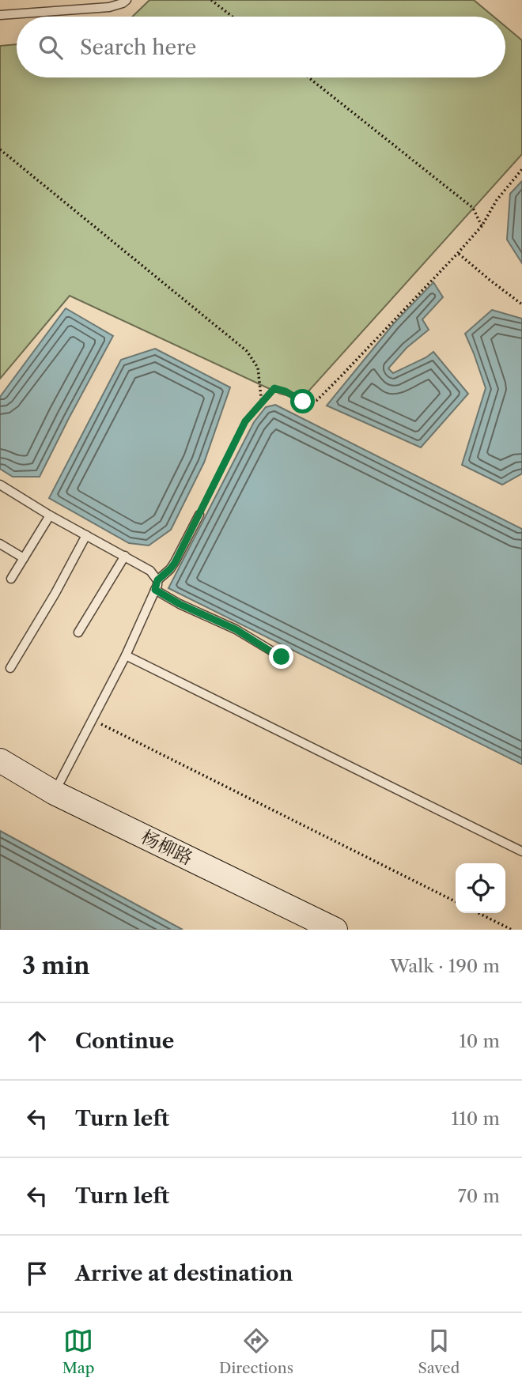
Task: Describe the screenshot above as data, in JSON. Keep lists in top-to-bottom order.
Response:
{
  "streets": {
    "street": ["杨柳路"]
  },
  "page": {
    "search": "Search here",
    "heading": ["3 min", "Walk · 190 m"],
    "list": [
      ["Continue", "10 m"],
      ["Turn left", "110 m"],
      ["Turn left", "70 m"],
      "Arrive at destination"
    ],
    "nav": ["Map", "Directions", "Saved"]
  }
}
